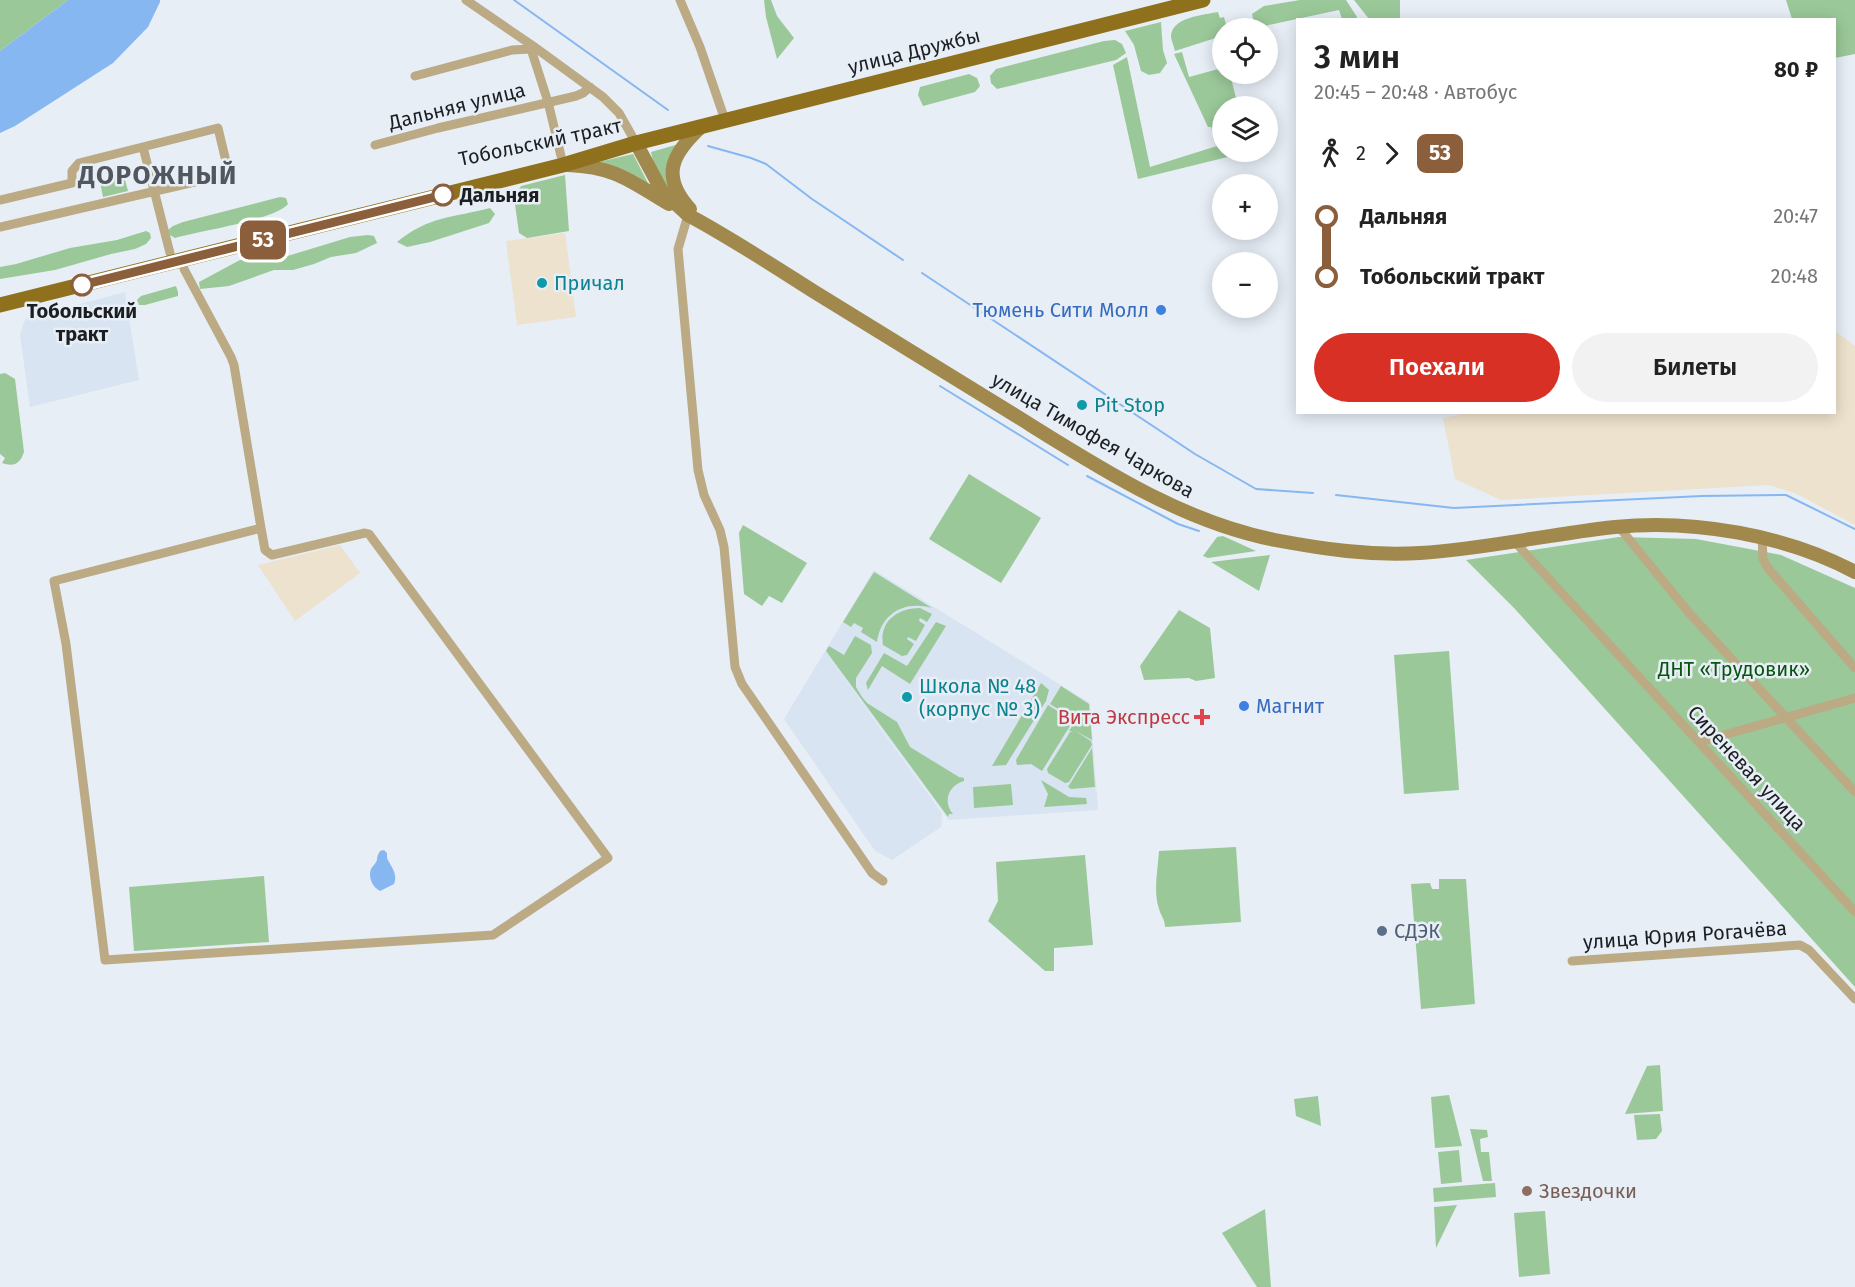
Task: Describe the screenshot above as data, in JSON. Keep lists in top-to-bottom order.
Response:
{
  "streets": {
    "main road": ["улица Дружбы", "Тобольский тракт", "улица Тимофея Чаркова"],
    "street": ["Дальняя улица", "Сиреневая улица", "улица Юрия Рогачёва"]
  },
  "crossings": [
    ["улица Дружбы", "Тобольский тракт"],
    ["улица Дружбы", "улица Тимофея Чаркова"],
    ["Дальняя улица", "Тобольский тракт"],
    ["Тобольский тракт", "улица Тимофея Чаркова"],
    ["улица Тимофея Чаркова", "Сиреневая улица"]
  ],
  "districts": ["ДОРОЖНЫЙ"],
  "parks": ["ДНТ «Трудовик»"],
  "places": {
    "other": [
      "Дальняя",
      "Причал",
      "Тобольский тракт",
      "Тюмень Сити Молл",
      "Pit Stop",
      "Школа № 48 (корпус № 3)",
      "Магнит",
      "СДЭК",
      "Звездочки"
    ],
    "health": ["Вита Экспресс"]
  },
  "lines": ["bus line 53"],
  "page": {
    "on_map": "53",
    "map_buttons": ["+", "−"],
    "heading": ["3 мин", "20:45 – 20:48 · Автобус", "80 ₽"],
    "legs": ["2", "53"],
    "list": [
      {
        "name": "Дальняя",
        "value": "20:47"
      },
      {
        "name": "Тобольский тракт",
        "value": "20:48"
      }
    ],
    "buttons": ["Поехали", "Билеты"]
  }
}
